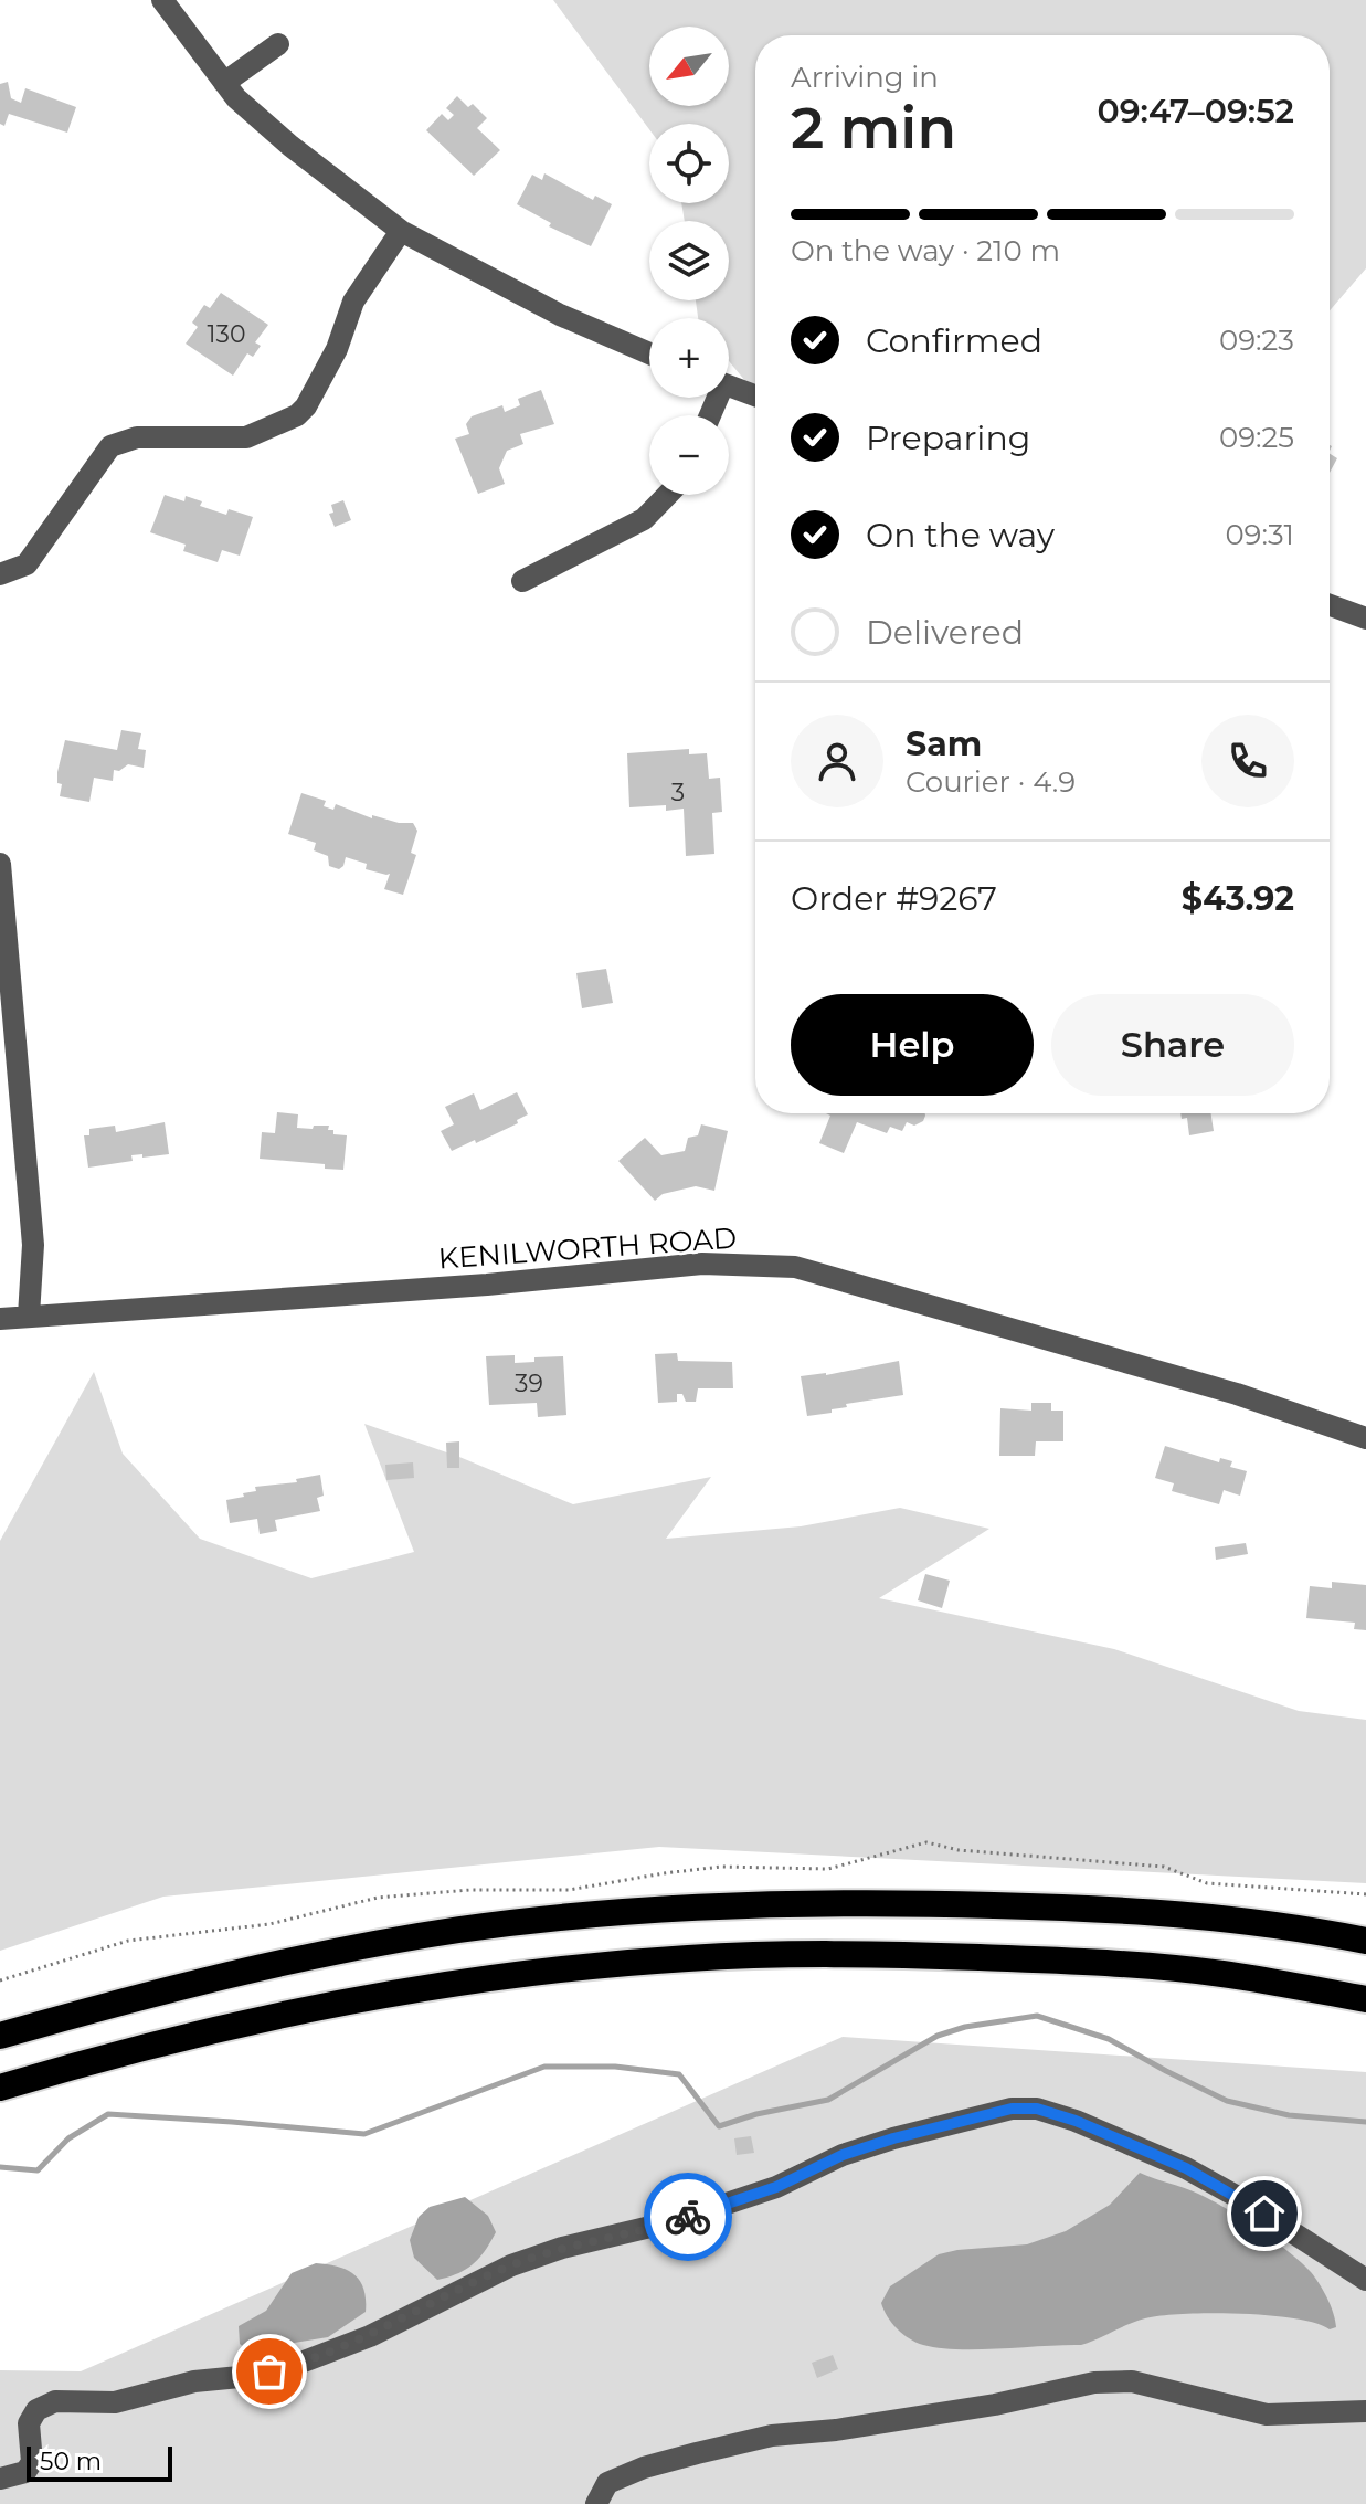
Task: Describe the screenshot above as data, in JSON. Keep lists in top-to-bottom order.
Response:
{
  "streets": {
    "street": ["KENILWORTH ROAD"]
  },
  "house_numbers": ["130", "3", "39"],
  "scale_bar": "50 m",
  "north": "bottom left",
  "page": {
    "map_buttons": ["+", "−"],
    "heading": ["2 min", "Arriving in", "09:47–09:52"],
    "panel": [
      "Sam",
      "Courier · 4.9",
      "Order #9267",
      "$43.92"
    ],
    "bar": "On the way · 210 m",
    "list": [
      ["Confirmed", "09:23"],
      ["Preparing", "09:25"],
      ["On the way", "09:31"],
      "Delivered"
    ],
    "buttons": ["Help", "Share"],
    "scale": "50 m"
  }
}
